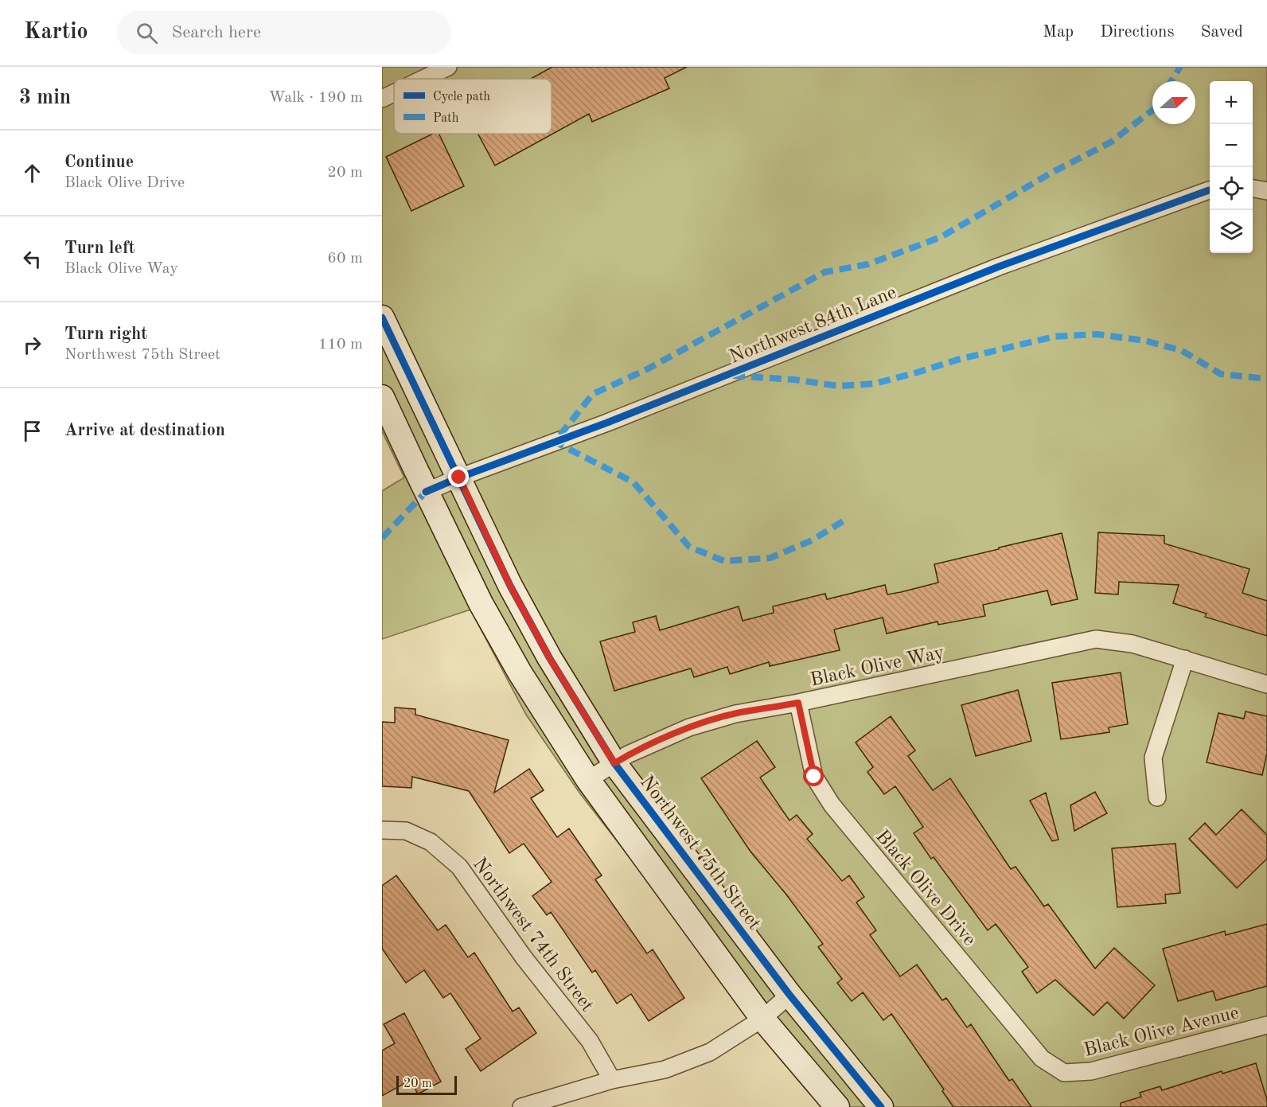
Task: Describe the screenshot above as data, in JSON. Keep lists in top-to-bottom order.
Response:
{
  "streets": {
    "street": [
      "Northwest 84th Lane",
      "Black Olive Way",
      "Northwest 75th Street",
      "Black Olive Drive",
      "Northwest 74th Street",
      "Black Olive Avenue"
    ]
  },
  "crossings": [
    ["Northwest 84th Lane", "Northwest 75th Street"],
    ["Black Olive Way", "Northwest 75th Street"],
    ["Black Olive Way", "Black Olive Drive"],
    ["Black Olive Drive", "Black Olive Avenue"]
  ],
  "legend": ["Cycle path", "Path"],
  "scale_bar": "20 m",
  "north": "right",
  "page": {
    "header": "Kartio",
    "search": "Search here",
    "nav": ["Map", "Directions", "Saved"],
    "heading": ["3 min", "Walk · 190 m"],
    "map_buttons": ["+", "−"],
    "list": [
      ["Continue", "Black Olive Drive", "20 m"],
      ["Turn left", "Black Olive Way", "60 m"],
      ["Turn right", "Northwest 75th Street", "110 m"],
      "Arrive at destination"
    ],
    "scale": "20 m"
  }
}
